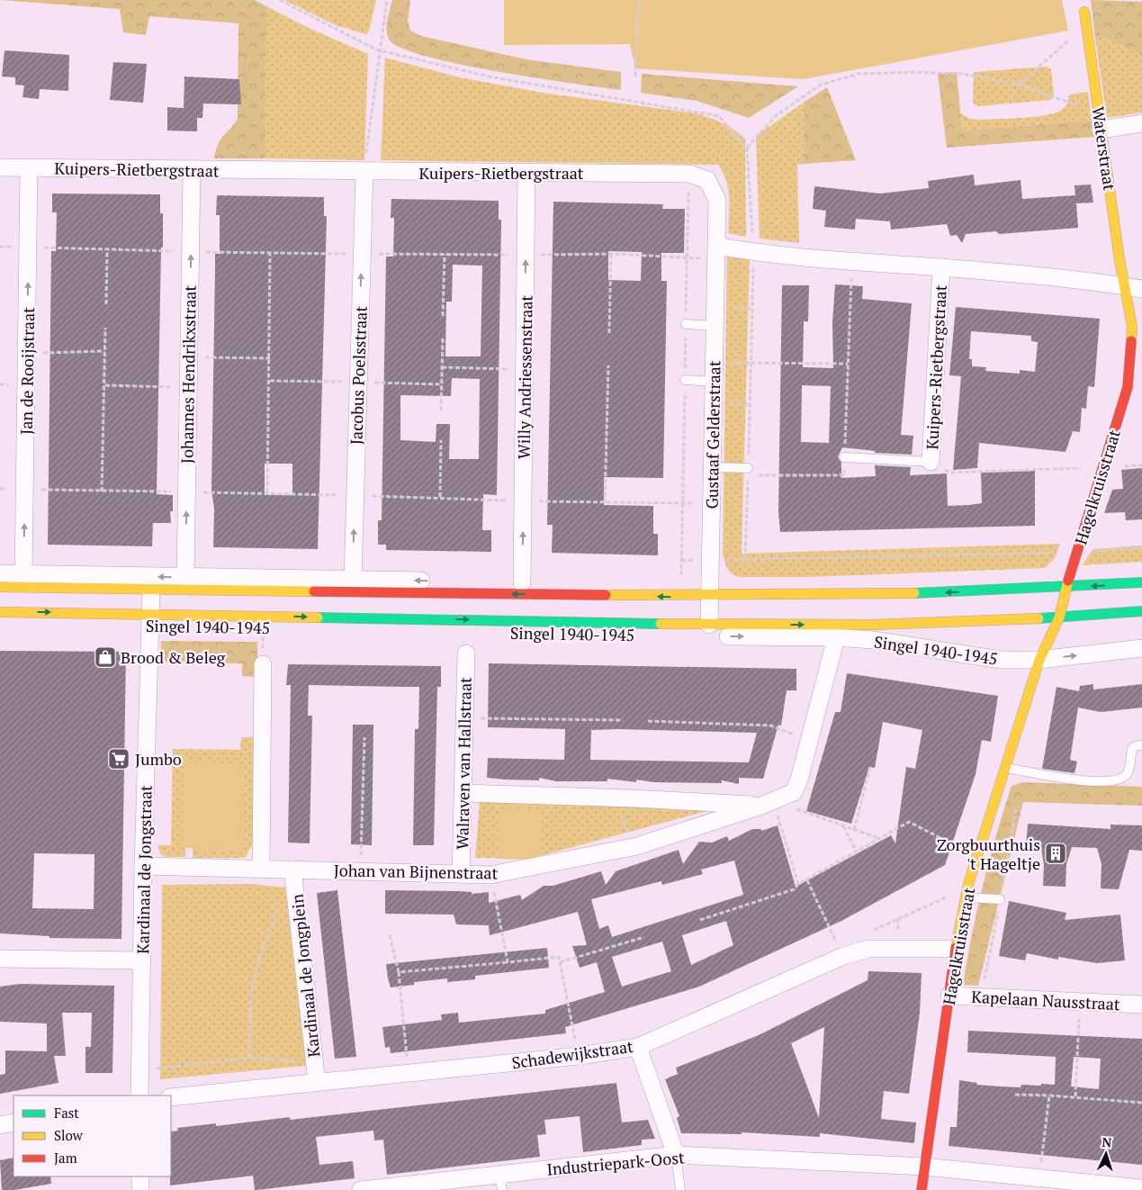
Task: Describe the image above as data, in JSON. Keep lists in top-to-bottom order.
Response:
{
  "streets": {
    "main road": ["Waterstraat", "Hagelkruisstraat", "Singel 1940-1945"],
    "street": [
      "Kuipers-Rietbergstraat",
      "Jan de Rooijstraat",
      "Johannes Hendrikxstraat",
      "Jacobus Poelsstraat",
      "Willy Andriessenstraat",
      "Gustaaf Gelderstraat",
      "Walraven van Hallstraat",
      "Kardinaal de Jongstraat",
      "Johan van Bijnenstraat",
      "Kardinaal de Jongplein",
      "Kapelaan Nausstraat",
      "Schadewijkstraat",
      "Industriepark-Oost"
    ]
  },
  "crossings": [
    ["Waterstraat", "Kuipers-Rietbergstraat"],
    ["Waterstraat", "Hagelkruisstraat"],
    ["Kuipers-Rietbergstraat", "Jan de Rooijstraat"],
    ["Kuipers-Rietbergstraat", "Johannes Hendrikxstraat"],
    ["Kuipers-Rietbergstraat", "Jacobus Poelsstraat"],
    ["Kuipers-Rietbergstraat", "Willy Andriessenstraat"],
    ["Kuipers-Rietbergstraat", "Gustaaf Gelderstraat"],
    ["Kuipers-Rietbergstraat", "Hagelkruisstraat"],
    ["Gustaaf Gelderstraat", "Singel 1940-1945"],
    ["Hagelkruisstraat", "Singel 1940-1945"],
    ["Hagelkruisstraat", "Kapelaan Nausstraat"],
    ["Hagelkruisstraat", "Schadewijkstraat"],
    ["Hagelkruisstraat", "Industriepark-Oost"],
    ["Singel 1940-1945", "Kardinaal de Jongstraat"],
    ["Singel 1940-1945", "Johan van Bijnenstraat"],
    ["Walraven van Hallstraat", "Johan van Bijnenstraat"],
    ["Kardinaal de Jongstraat", "Johan van Bijnenstraat"],
    ["Johan van Bijnenstraat", "Kardinaal de Jongplein"],
    ["Kardinaal de Jongplein", "Schadewijkstraat"]
  ],
  "one_way": [
    "Jan de Rooijstraat",
    "Johannes Hendrikxstraat",
    "Jacobus Poelsstraat",
    "Willy Andriessenstraat"
  ],
  "places": {
    "shop": ["Brood & Beleg"],
    "supermarket": ["Jumbo"],
    "building": ["Zorgbuurthuis 't Hageltje"]
  },
  "legend": ["Fast", "Slow", "Jam"],
  "north": "top"
}
